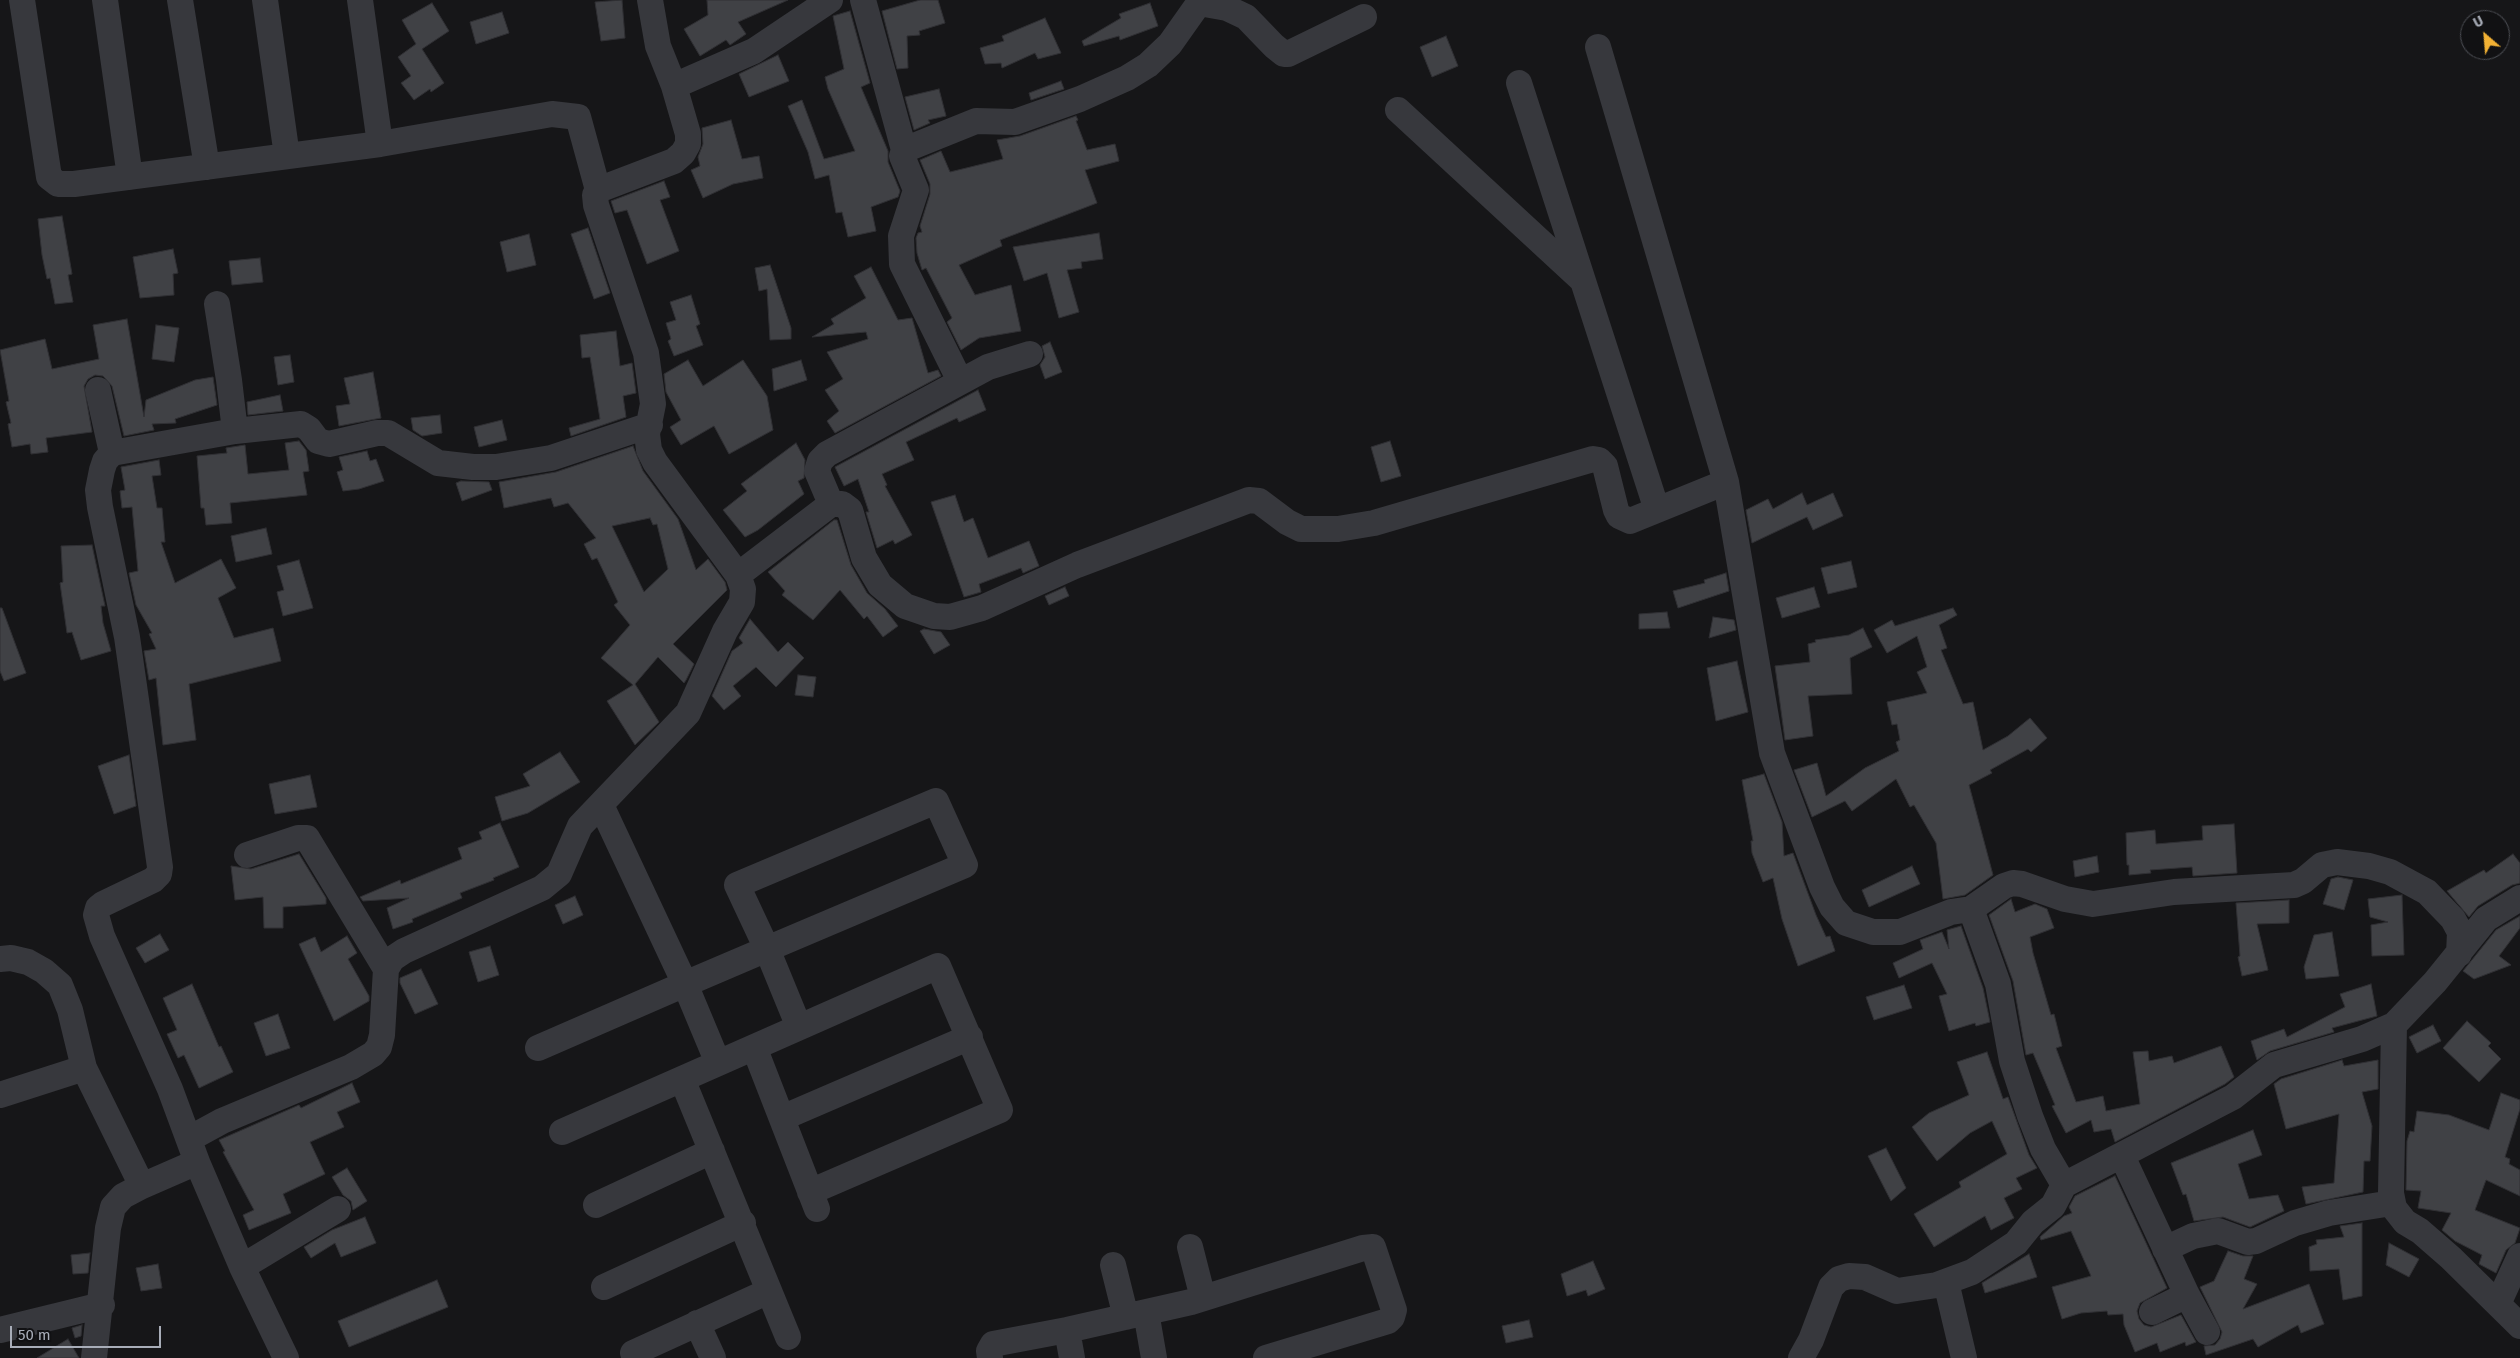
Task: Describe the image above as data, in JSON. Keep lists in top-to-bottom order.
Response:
{
  "scale_bar": "50 m",
  "north": "top left"
}
